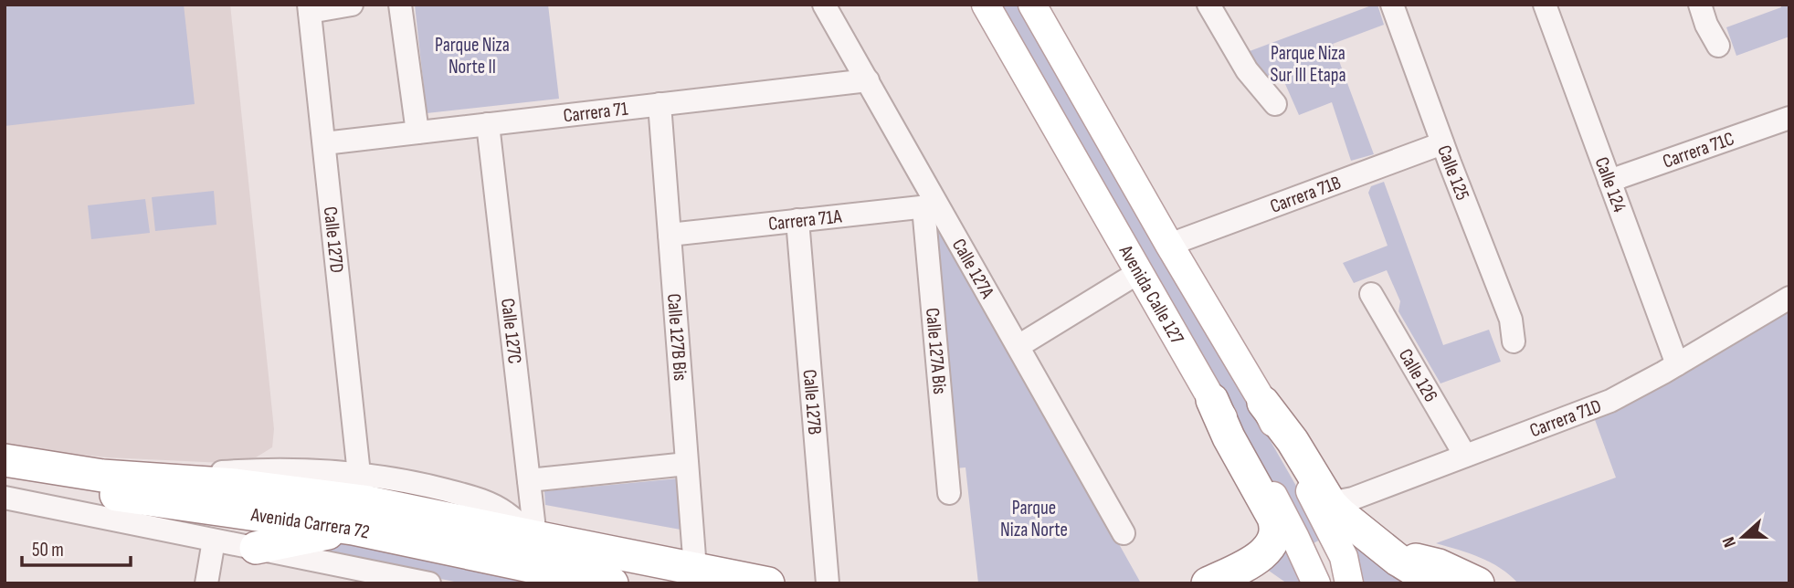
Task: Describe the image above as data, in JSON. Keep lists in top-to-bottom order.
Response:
{
  "streets": {
    "highway": ["Avenida Carrera 72"],
    "main road": ["Avenida Calle 127"],
    "street": [
      "Carrera 71",
      "Carrera 71C",
      "Calle 125",
      "Calle 124",
      "Carrera 71B",
      "Carrera 71A",
      "Calle 127D",
      "Calle 127A",
      "Calle 127C",
      "Calle 127B Bis",
      "Calle 127A Bis",
      "Calle 126",
      "Calle 127B",
      "Carrera 71D"
    ]
  },
  "crossings": [
    ["Carrera 71", "Calle 127D"],
    ["Carrera 71", "Calle 127A"],
    ["Carrera 71", "Calle 127C"],
    ["Carrera 71", "Calle 127B Bis"],
    ["Carrera 71C", "Calle 124"],
    ["Calle 125", "Carrera 71B"],
    ["Calle 124", "Carrera 71D"],
    ["Carrera 71A", "Calle 127A"],
    ["Carrera 71A", "Calle 127B Bis"],
    ["Carrera 71A", "Calle 127A Bis"],
    ["Carrera 71A", "Calle 127B"],
    ["Calle 127D", "Avenida Carrera 72"],
    ["Calle 127A", "Calle 127A Bis"],
    ["Calle 127C", "Avenida Carrera 72"],
    ["Calle 127B Bis", "Avenida Carrera 72"],
    ["Calle 126", "Carrera 71D"]
  ],
  "parks": ["Parque Niza Norte II", "Parque Niza Sur III Etapa", "Parque Niza Norte"],
  "scale_bar": "50 m",
  "north": "left"
}
